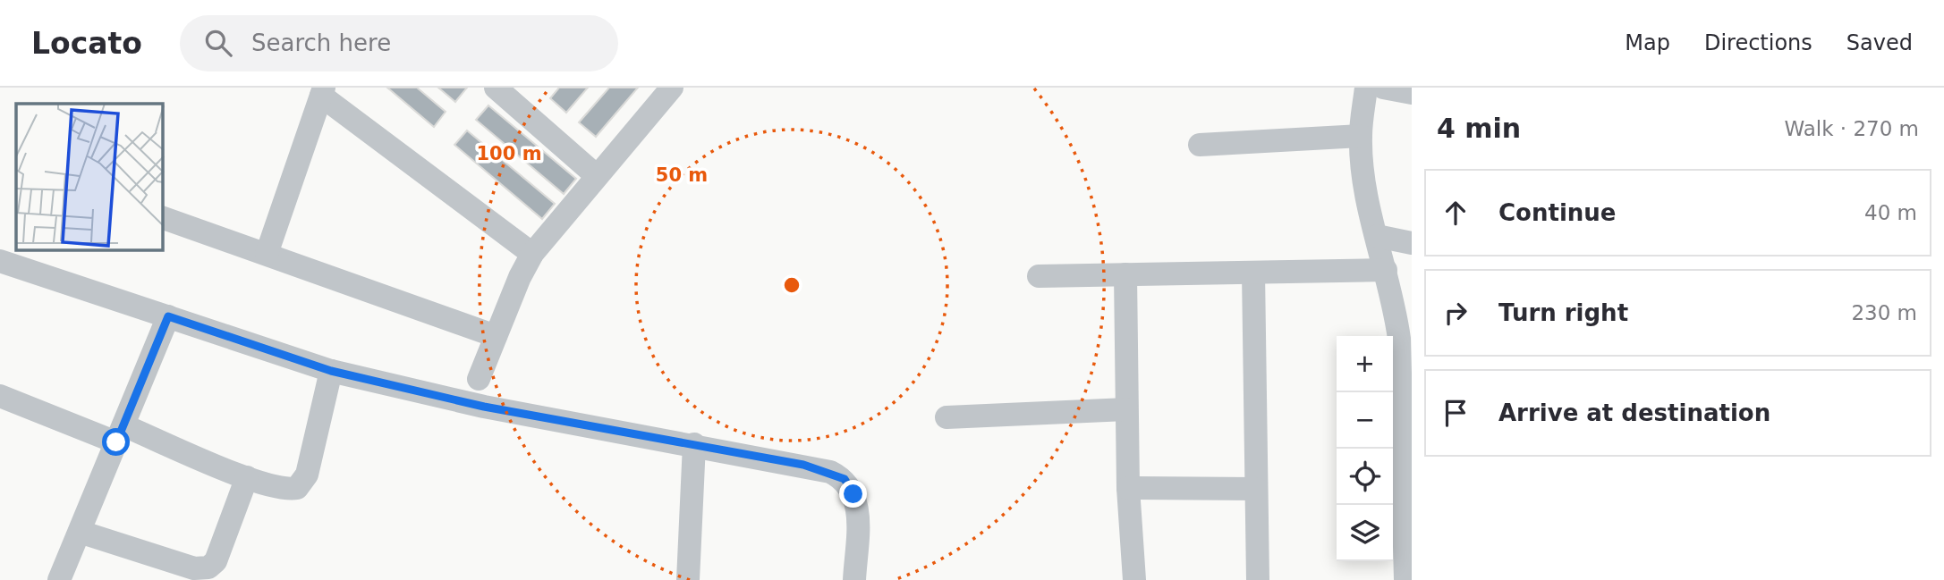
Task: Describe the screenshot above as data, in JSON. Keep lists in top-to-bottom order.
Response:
{
  "page": {
    "header": "Locato",
    "search": "Search here",
    "nav": ["Map", "Directions", "Saved"],
    "heading": ["4 min", "Walk · 270 m"],
    "list": [
      ["Continue", "40 m"],
      ["Turn right", "230 m"],
      "Arrive at destination"
    ],
    "map_buttons": ["+", "−"]
  },
  "rings": ["100 m", "50 m"]
}
